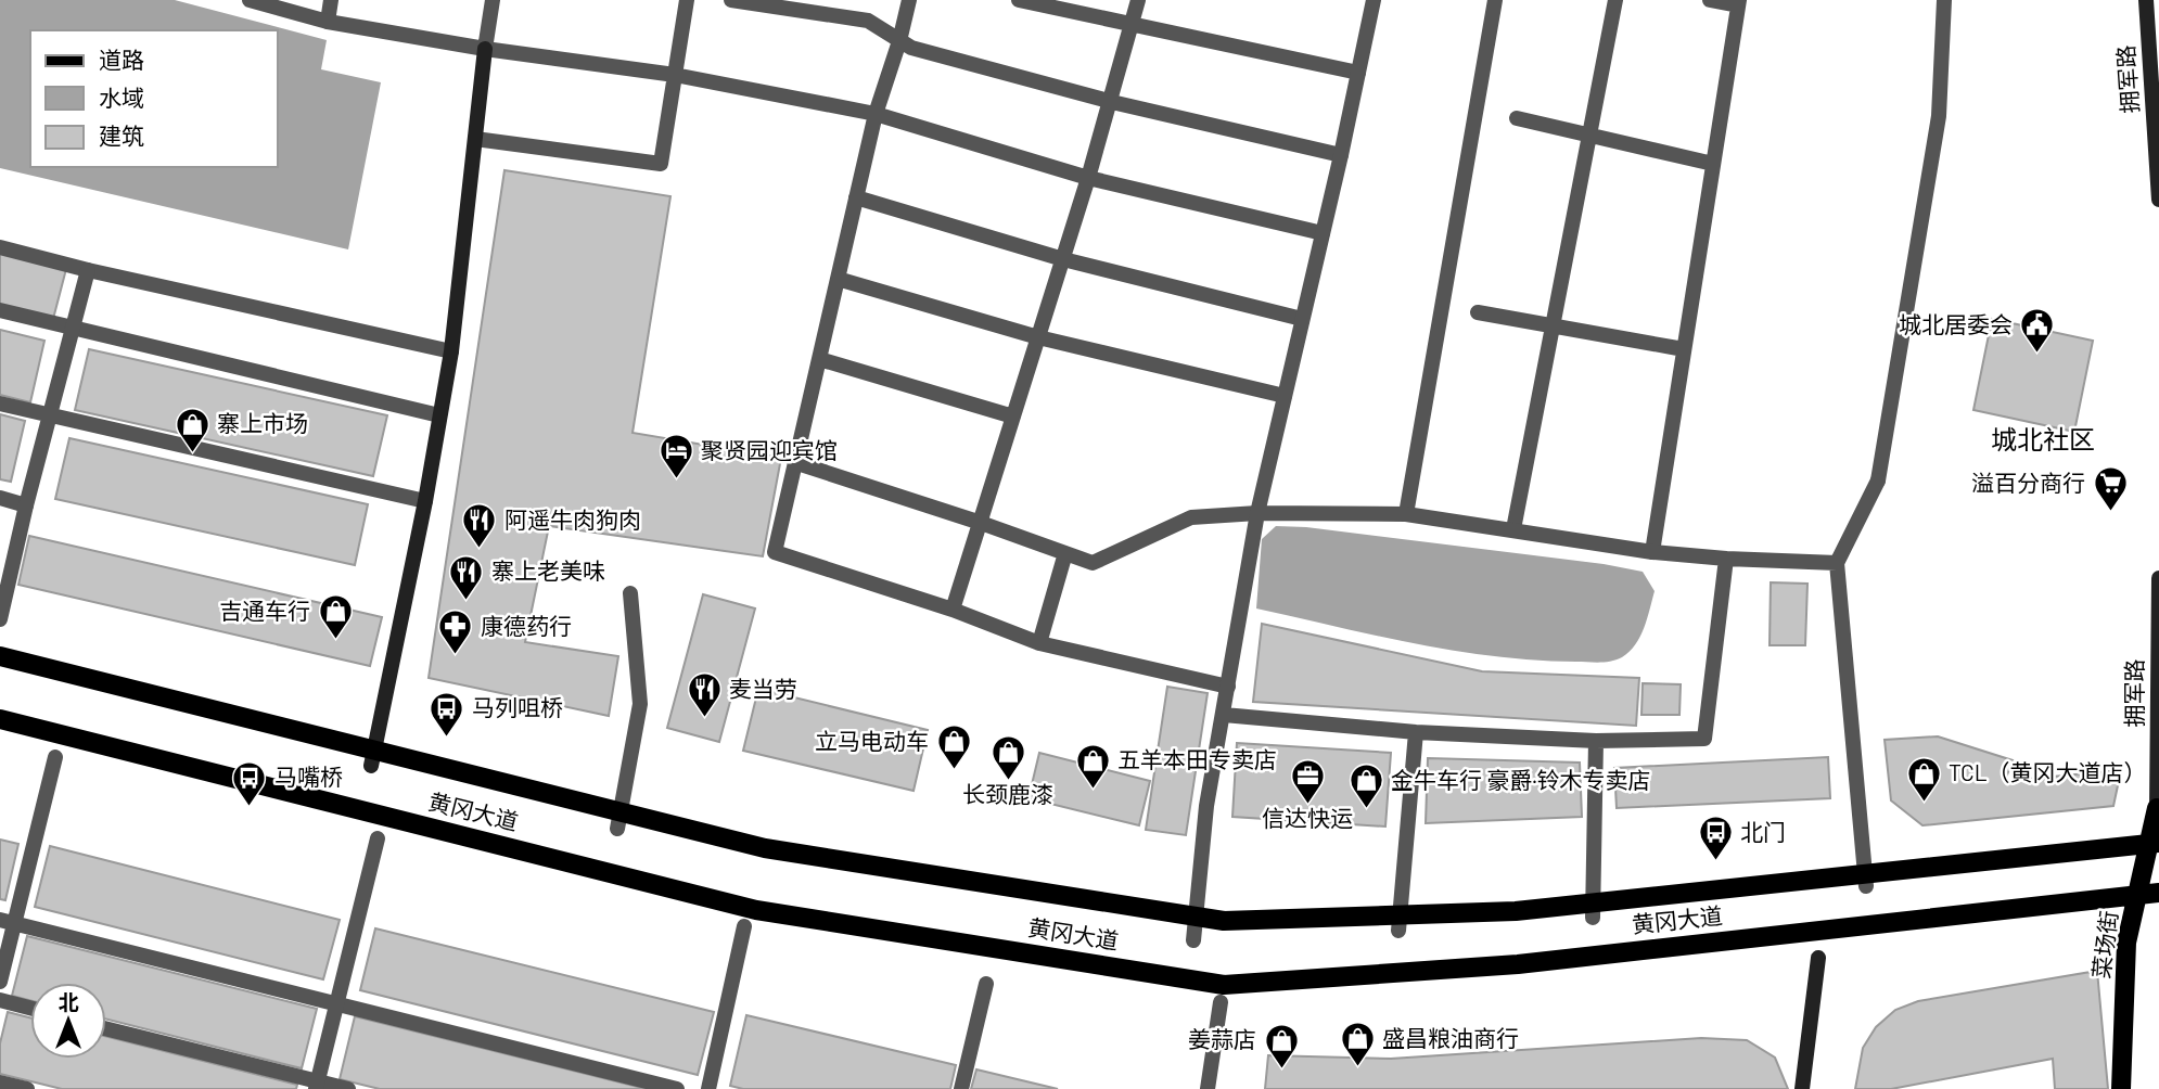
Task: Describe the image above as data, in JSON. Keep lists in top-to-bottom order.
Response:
{
  "streets": {
    "main road": ["黄冈大道", "菜场街"],
    "street": ["拥军路"]
  },
  "crossings": [
    ["拥军路", "菜场街"],
    ["黄冈大道", "菜场街"]
  ],
  "districts": ["城北社区"],
  "places": {
    "public building": ["城北居委会"],
    "shop": [
      "寨上市场",
      "吉通车行",
      "立马电动车",
      "长颈鹿漆",
      "五羊本田专卖店",
      "TCL（黄冈大道店）",
      "金牛车行 豪爵·铃木专卖店",
      "盛昌粮油商行",
      "姜蒜店"
    ],
    "hotel": ["聚贤园迎宾馆"],
    "supermarket": ["溢百分商行"],
    "restaurant": ["阿遥牛肉狗肉", "寨上老美味", "麦当劳"],
    "pharmacy": ["康德药行"],
    "bus stop": ["马列咀桥", "马嘴桥", "北门"],
    "office": ["信达快运"]
  },
  "legend": ["道路", "水域", "建筑"],
  "north": "top"
}
